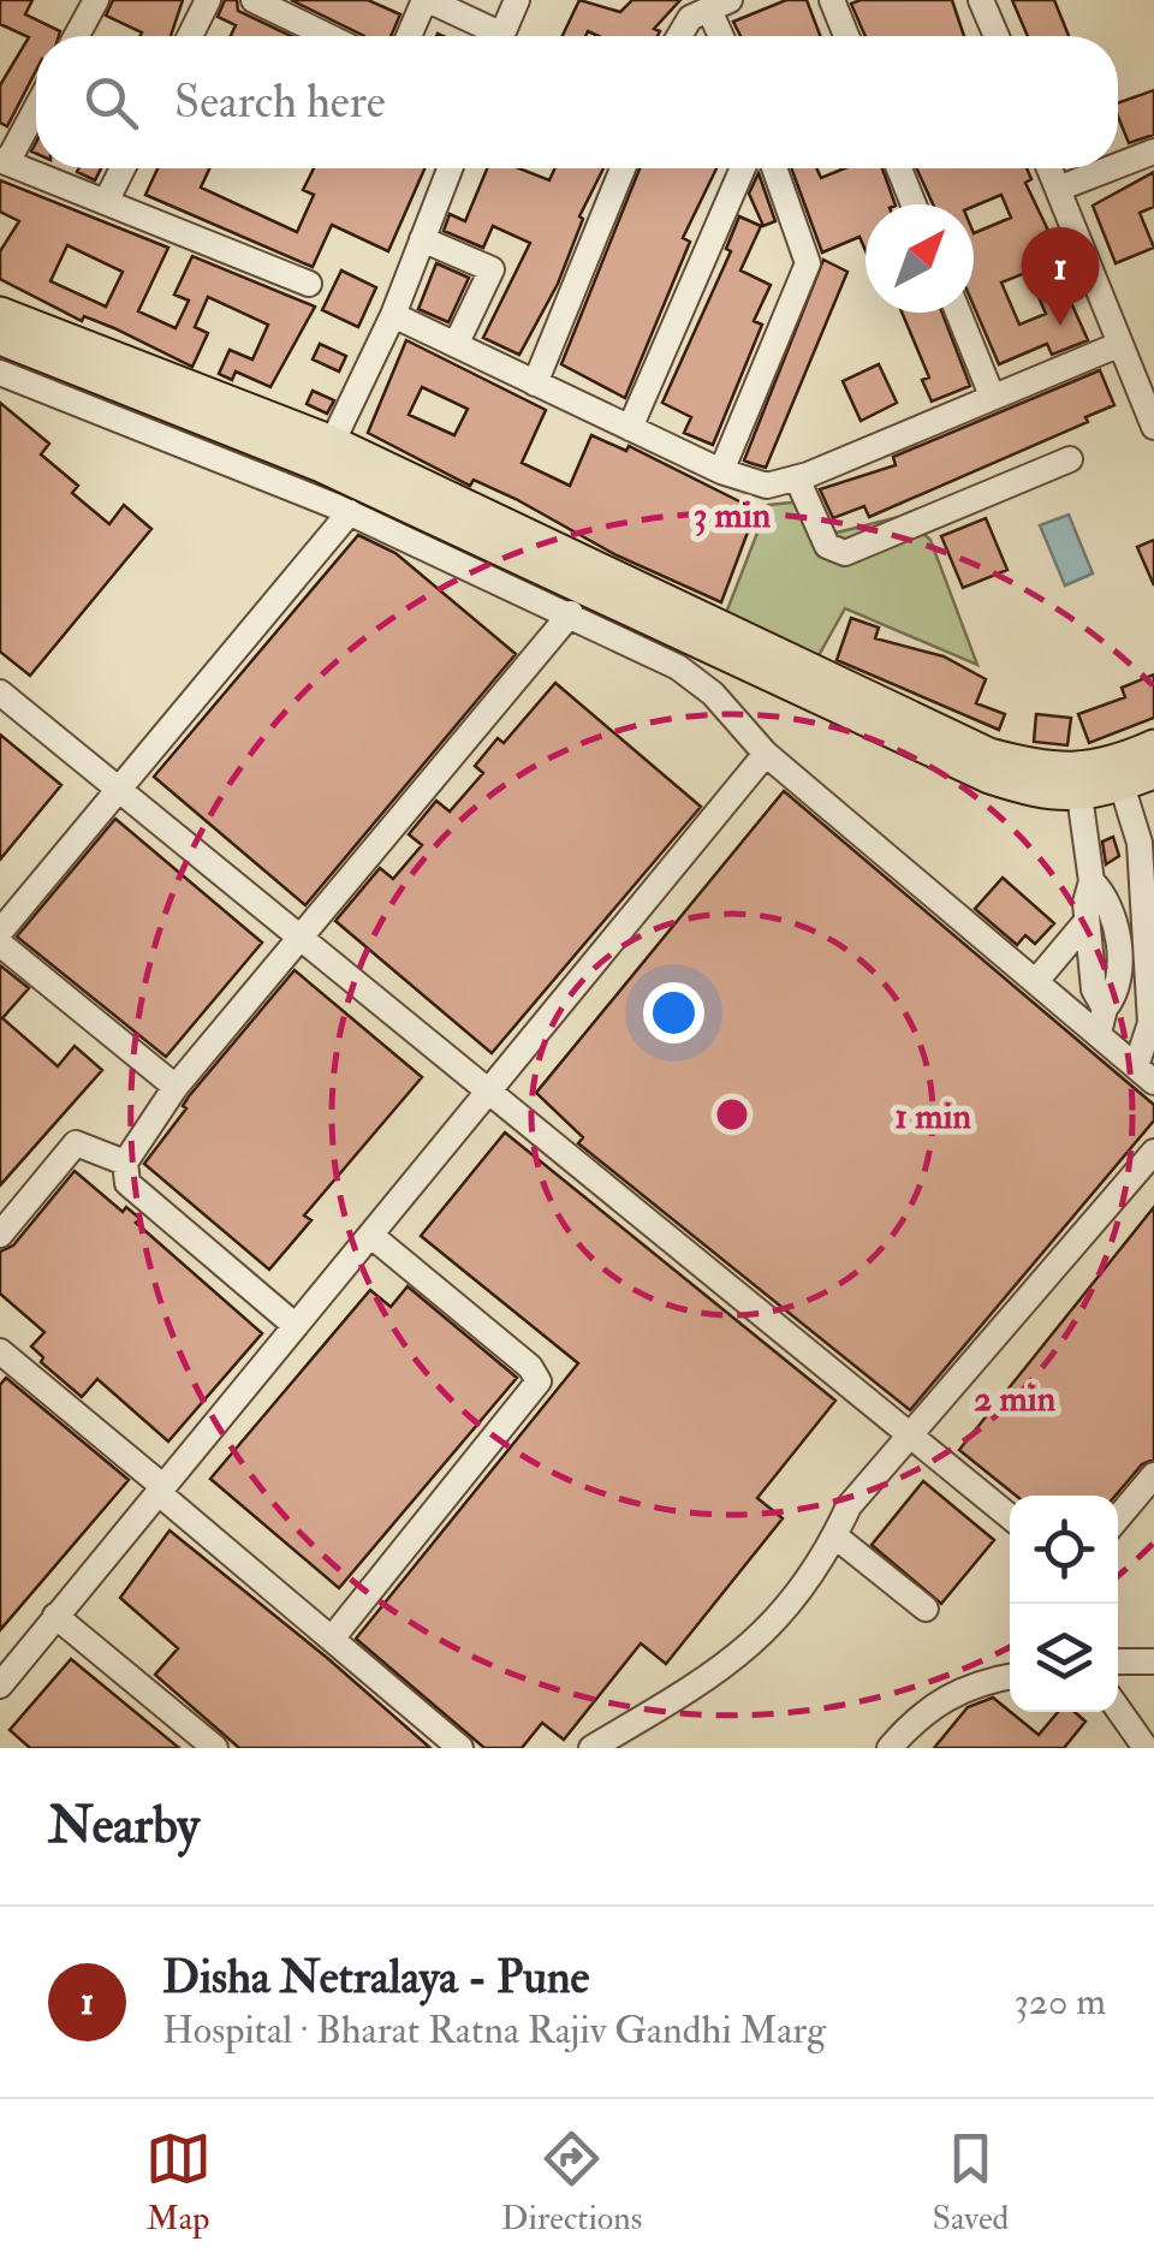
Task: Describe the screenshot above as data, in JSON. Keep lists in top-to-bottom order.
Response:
{
  "north": "top right",
  "page": {
    "search": "Search here",
    "pins": "1",
    "heading": "Nearby",
    "list": [
      {
        "mark": "1",
        "name": "Disha Netralaya - Pune",
        "note": "Hospital · Bharat Ratna Rajiv Gandhi Marg",
        "value": "320 m"
      }
    ],
    "nav": ["Map", "Directions", "Saved"]
  },
  "rings": ["3 min", "1 min", "2 min"]
}
